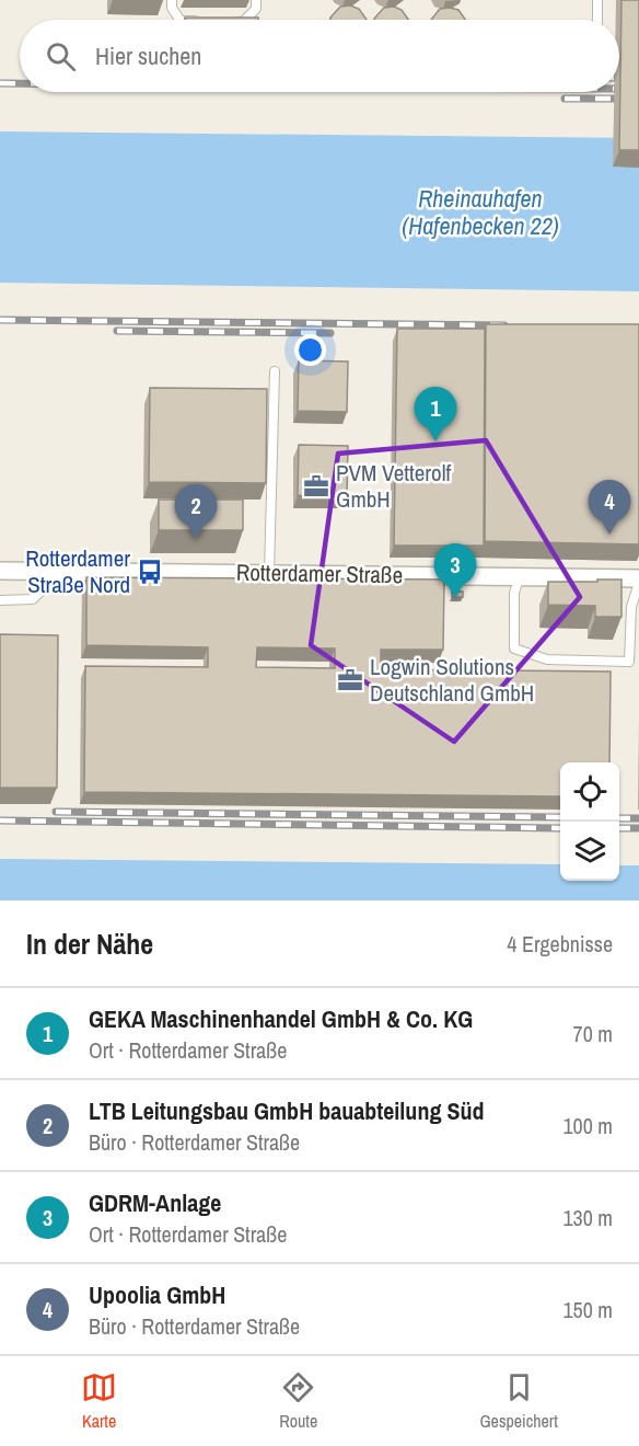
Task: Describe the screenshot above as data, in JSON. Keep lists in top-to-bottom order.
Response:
{
  "streets": {
    "street": ["Rotterdamer Straße"]
  },
  "water": ["Rheinauhafen (Hafenbecken 22)"],
  "places": {
    "office": ["PVM Vetterolf GmbH", "Logwin Solutions Deutschland GmbH"],
    "bus stop": ["Rotterdamer Straße Nord"]
  },
  "page": {
    "search": "Hier suchen",
    "pins": [
      "1",
      "4",
      "2",
      "3"
    ],
    "heading": ["In der Nähe", "4 Ergebnisse"],
    "list": [
      {
        "mark": "1",
        "name": "GEKA Maschinenhandel GmbH & Co. KG",
        "note": "Ort · Rotterdamer Straße",
        "value": "70 m"
      },
      {
        "mark": "2",
        "name": "LTB Leitungsbau GmbH bauabteilung Süd",
        "note": "Büro · Rotterdamer Straße",
        "value": "100 m"
      },
      {
        "mark": "3",
        "name": "GDRM-Anlage",
        "note": "Ort · Rotterdamer Straße",
        "value": "130 m"
      },
      {
        "mark": "4",
        "name": "Upoolia GmbH",
        "note": "Büro · Rotterdamer Straße",
        "value": "150 m"
      }
    ],
    "nav": ["Karte", "Route", "Gespeichert"]
  }
}
